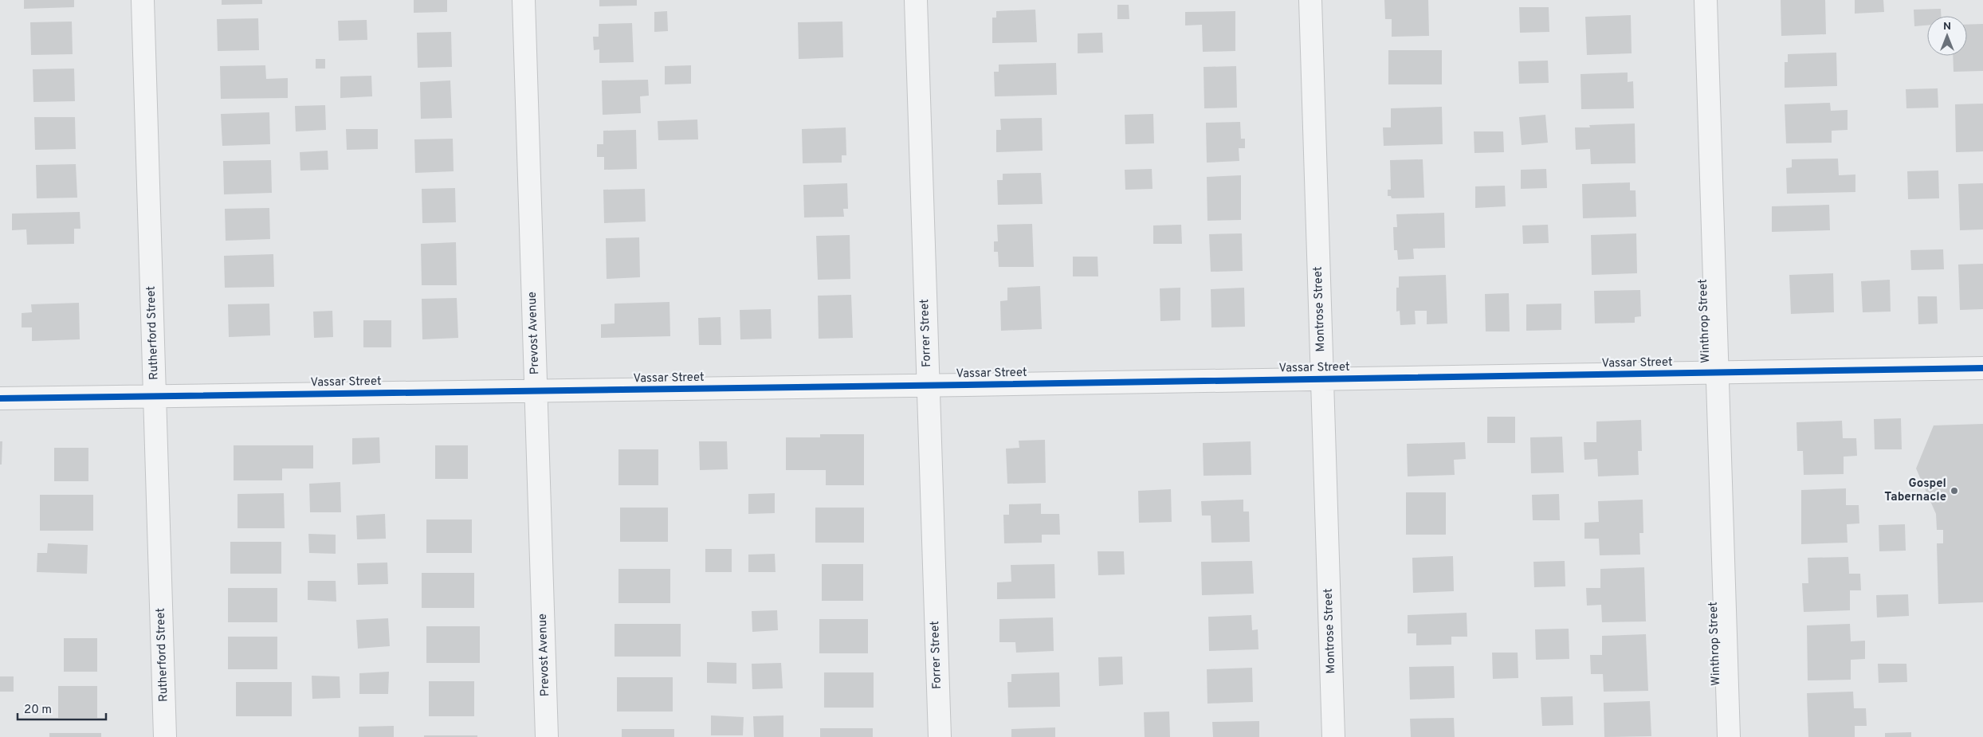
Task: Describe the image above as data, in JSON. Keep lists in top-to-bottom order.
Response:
{
  "streets": {
    "street": [
      "Montrose Street",
      "Winthrop Street",
      "Rutherford Street",
      "Prevost Avenue",
      "Forrer Street",
      "Vassar Street"
    ]
  },
  "crossings": [
    ["Montrose Street", "Vassar Street"],
    ["Winthrop Street", "Vassar Street"],
    ["Rutherford Street", "Vassar Street"],
    ["Prevost Avenue", "Vassar Street"],
    ["Forrer Street", "Vassar Street"]
  ],
  "places": ["Gospel Tabernacle"],
  "scale_bar": "20 m",
  "north": "top"
}
